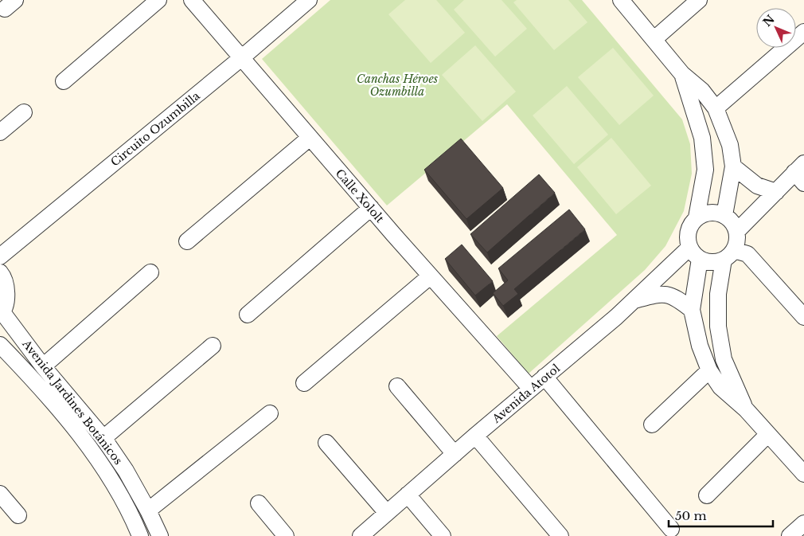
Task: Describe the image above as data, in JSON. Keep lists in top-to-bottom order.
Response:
{
  "streets": {
    "street": [
      "Circuito Ozumbilla",
      "Calle Xololt",
      "Avenida Atotol",
      "Avenida Jardines Botánicos"
    ]
  },
  "crossings": [
    ["Circuito Ozumbilla", "Calle Xololt"],
    ["Calle Xololt", "Avenida Atotol"]
  ],
  "parks": ["Canchas Héroes Ozumbilla"],
  "scale_bar": "50 m",
  "north": "top left"
}
